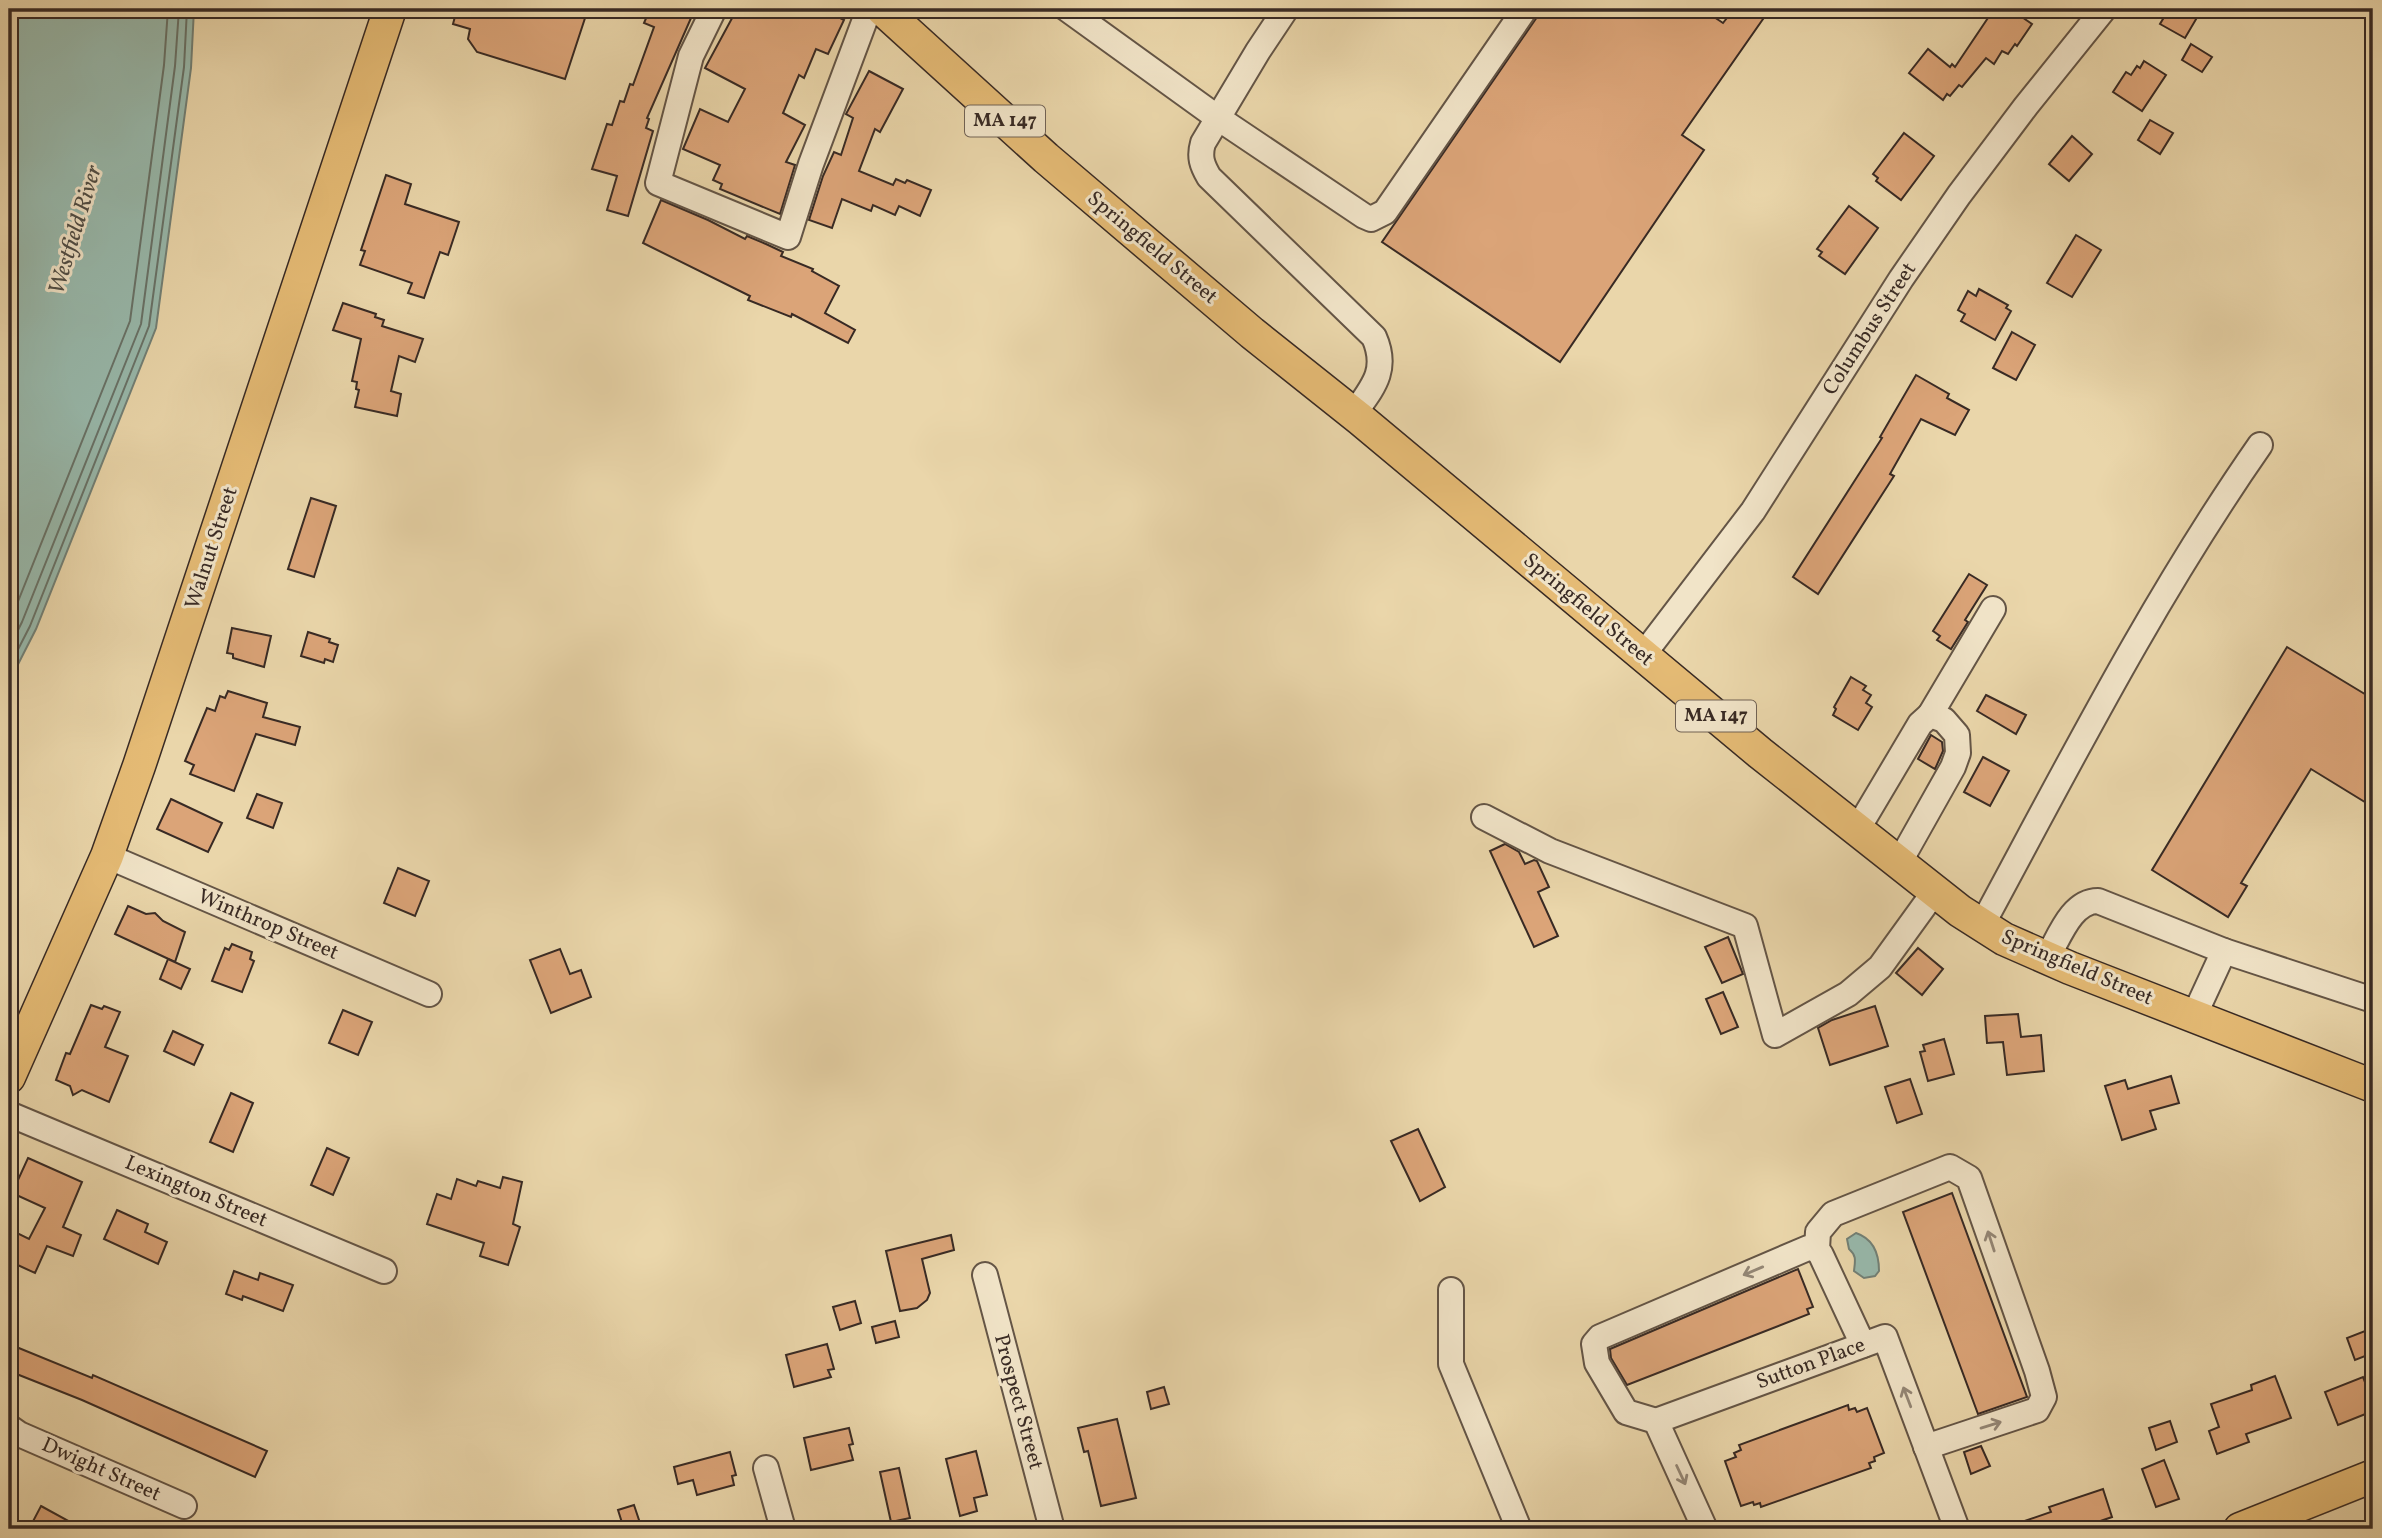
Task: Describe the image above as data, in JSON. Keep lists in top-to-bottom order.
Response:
{
  "streets": {
    "main road": ["MA 147", "Springfield Street", "Walnut Street"],
    "street": [
      "Columbus Street",
      "Winthrop Street",
      "Lexington Street",
      "Sutton Place",
      "Prospect Street",
      "Dwight Street"
    ]
  },
  "crossings": [
    ["Springfield Street", "Columbus Street"],
    ["Walnut Street", "Winthrop Street"]
  ],
  "water": ["Westfield River"]
}
